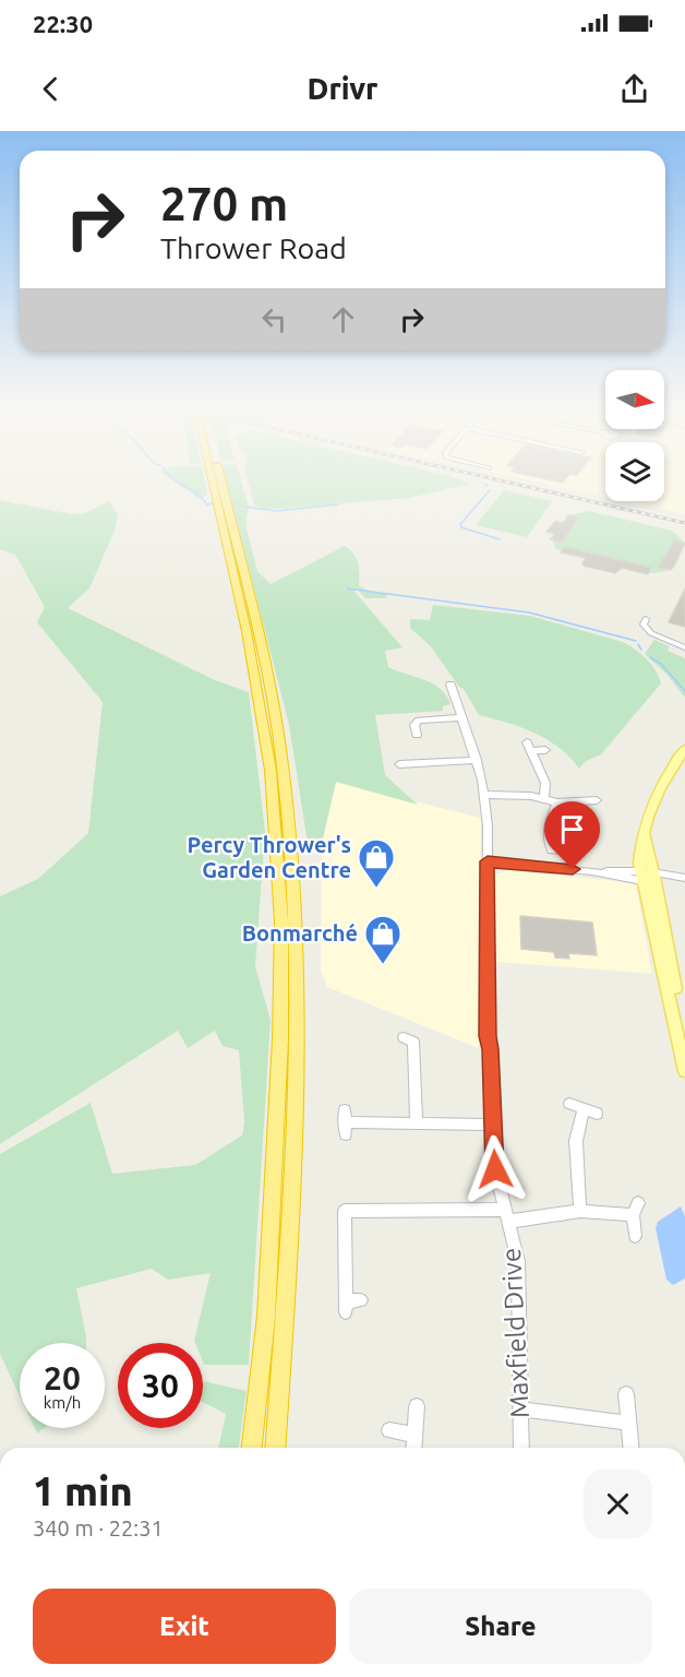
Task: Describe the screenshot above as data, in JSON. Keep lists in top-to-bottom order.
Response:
{
  "streets": {
    "street": ["Maxfield Drive"]
  },
  "places": {
    "shop": ["Percy Thrower's Garden Centre", "Bonmarché"]
  },
  "north": "right",
  "page": {
    "status": "22:30",
    "header": "Drivr",
    "turn": ["270 m", "Thrower Road"],
    "speed": "20 km/h",
    "limit": "30",
    "heading": ["1 min", "340 m · 22:31"],
    "buttons": ["Exit", "Share"]
  }
}
